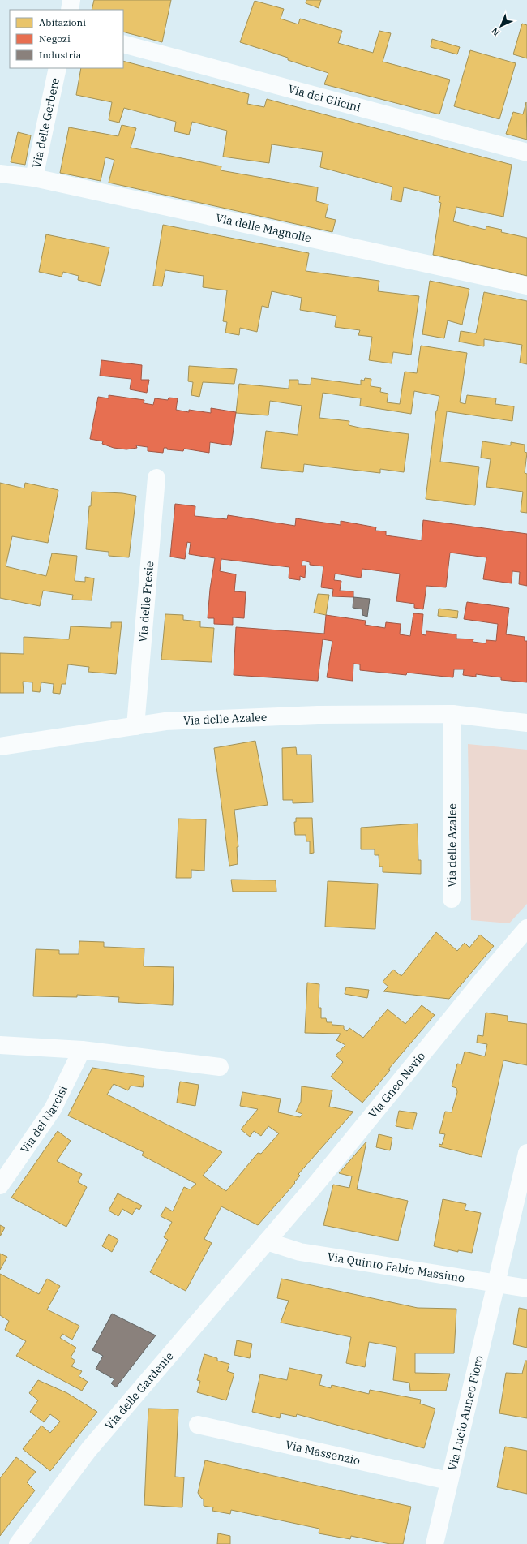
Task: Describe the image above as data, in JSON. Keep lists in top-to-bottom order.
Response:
{
  "streets": {
    "street": [
      "Via dei Glicini",
      "Via delle Gerbere",
      "Via delle Magnolie",
      "Via delle Fresie",
      "Via delle Azalee",
      "Via Gneo Nevio",
      "Via dei Narcisi",
      "Via Quinto Fabio Massimo",
      "Via delle Gardenie",
      "Via Lucio Anneo Floro",
      "Via Massenzio"
    ]
  },
  "crossings": [
    ["Via delle Gerbere", "Via delle Magnolie"],
    ["Via delle Fresie", "Via delle Azalee"],
    ["Via Gneo Nevio", "Via Quinto Fabio Massimo"],
    ["Via Gneo Nevio", "Via delle Gardenie"],
    ["Via Quinto Fabio Massimo", "Via delle Gardenie"],
    ["Via Quinto Fabio Massimo", "Via Lucio Anneo Floro"],
    ["Via Lucio Anneo Floro", "Via Massenzio"]
  ],
  "legend": ["Abitazioni", "Negozi", "Industria"],
  "north": "bottom left"
}
